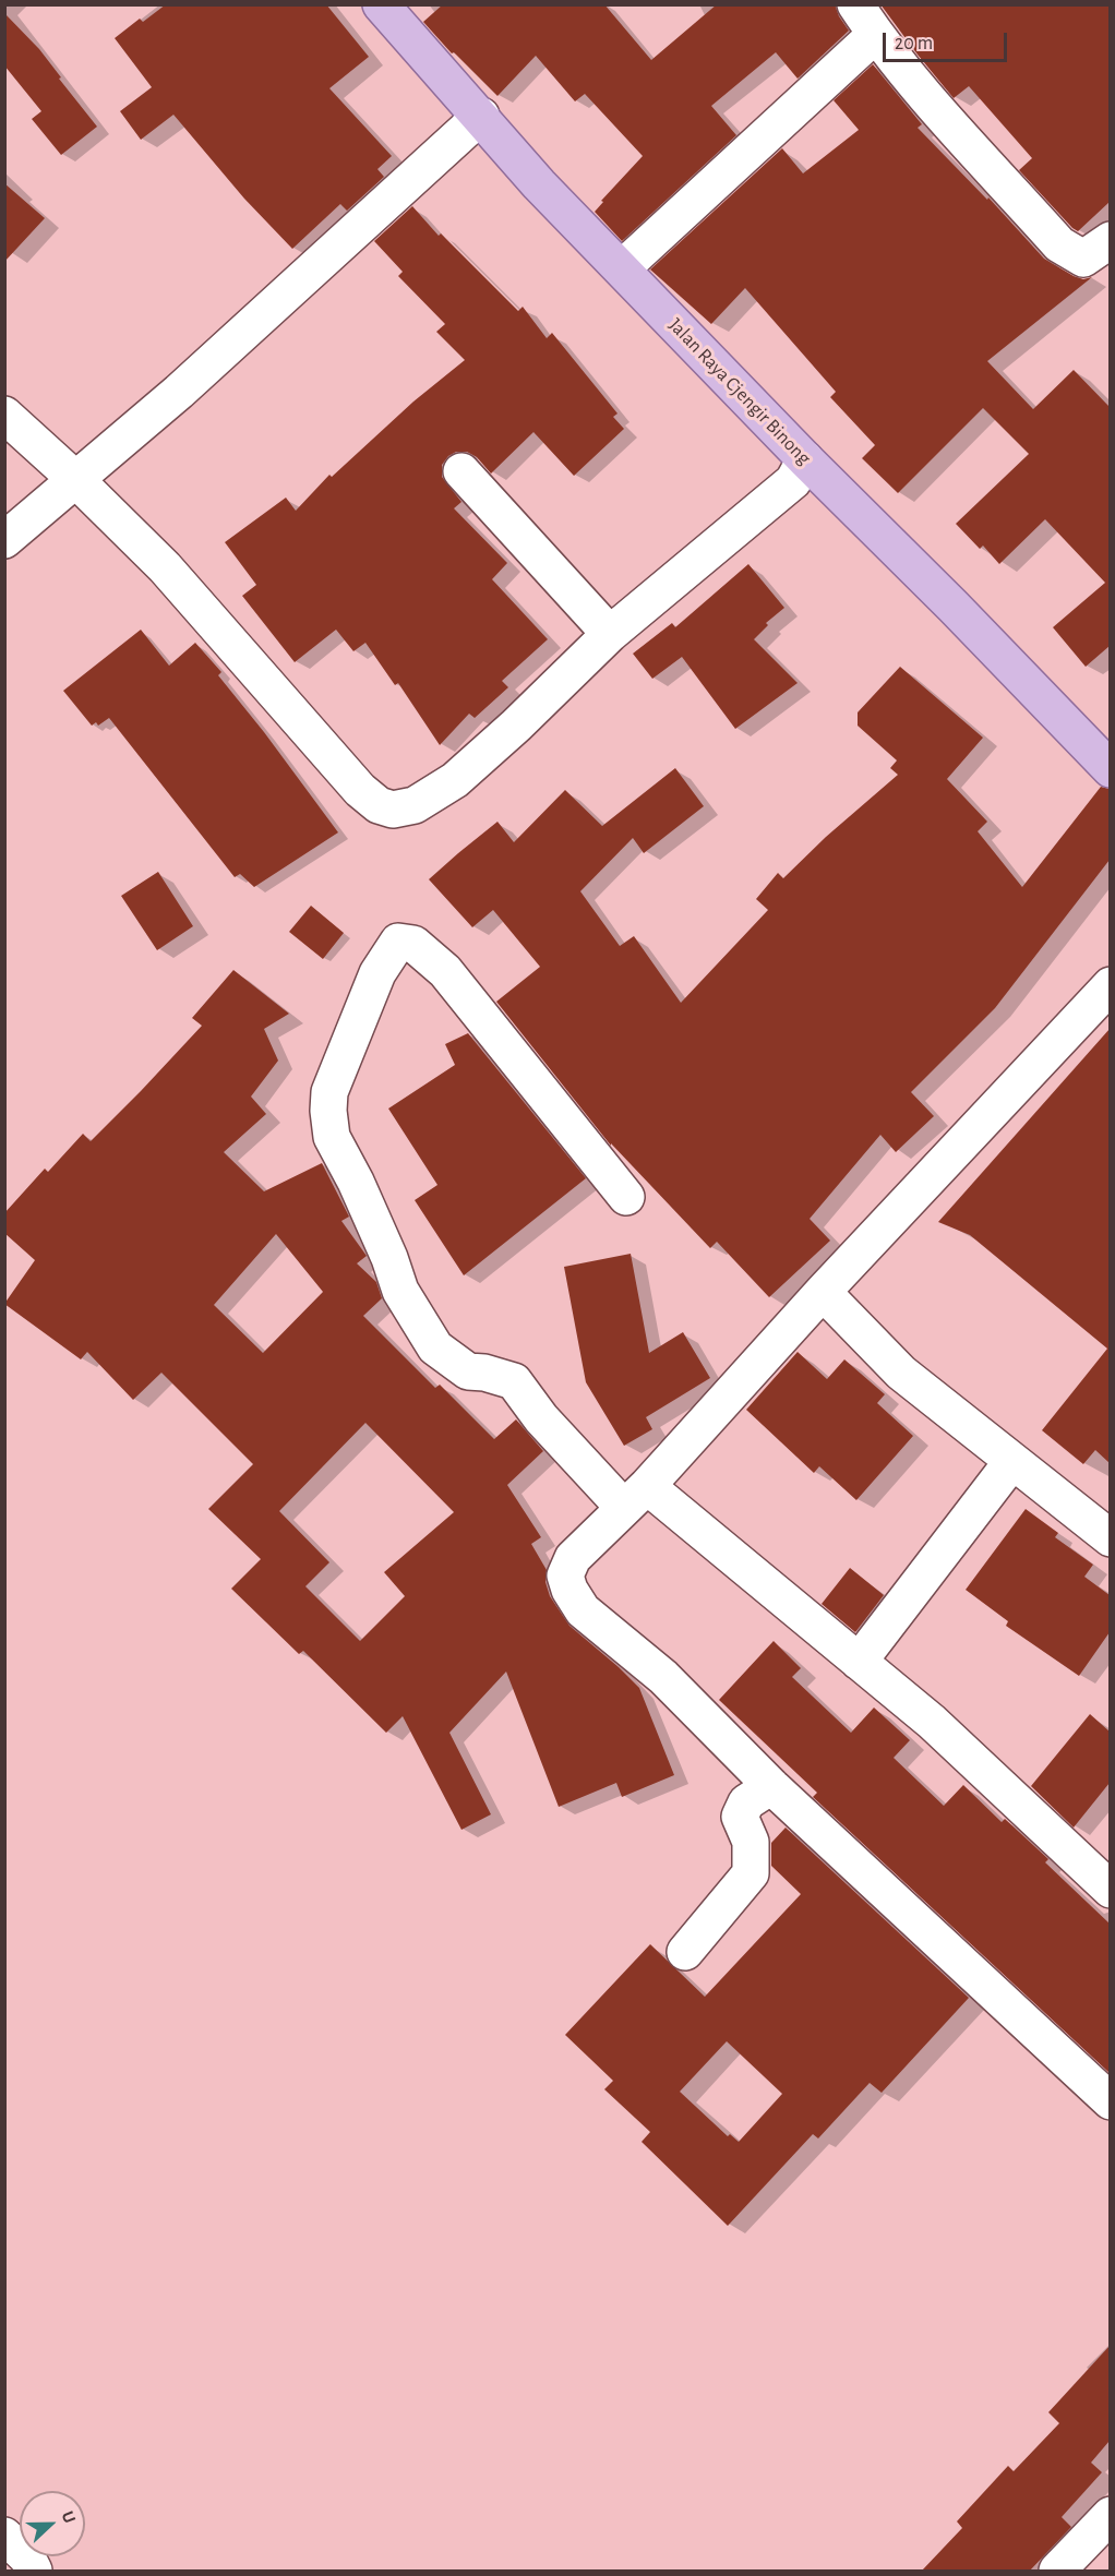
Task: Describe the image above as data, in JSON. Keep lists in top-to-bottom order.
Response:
{
  "streets": {
    "main road": ["Jalan Raya Cjengir Binong"]
  },
  "scale_bar": "20 m",
  "north": "right"
}
